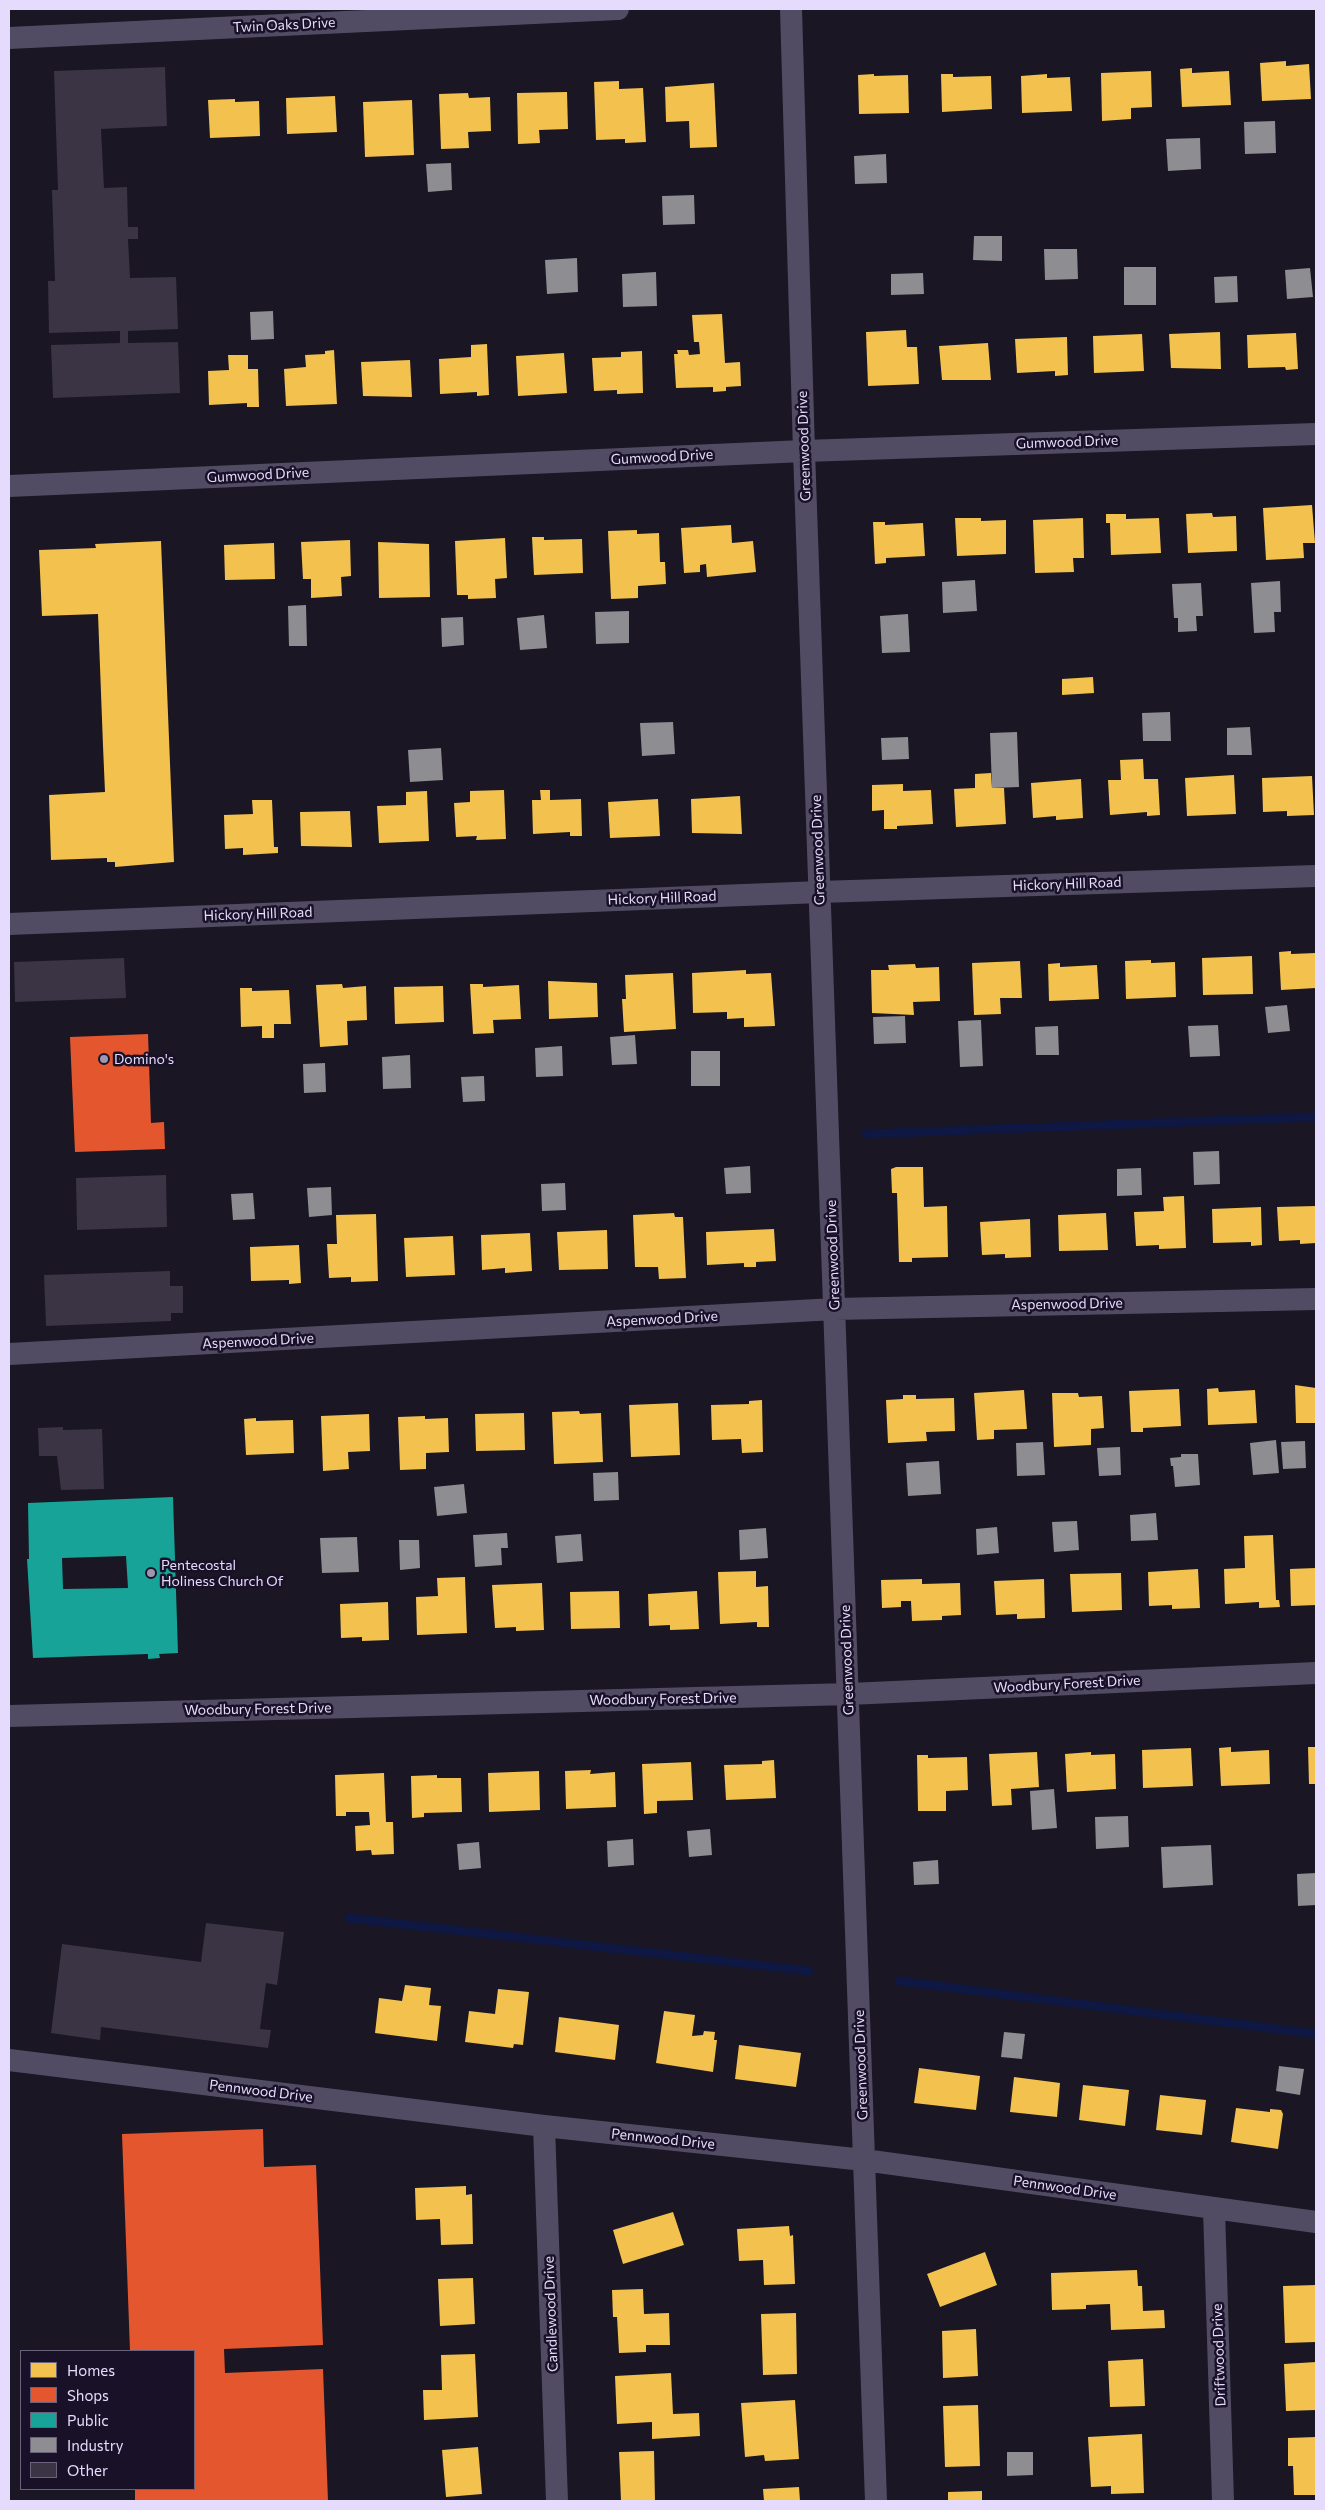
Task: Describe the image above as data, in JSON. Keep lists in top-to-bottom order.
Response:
{
  "streets": {
    "street": [
      "Twin Oaks Drive",
      "Gumwood Drive",
      "Greenwood Drive",
      "Hickory Hill Road",
      "Aspenwood Drive",
      "Woodbury Forest Drive",
      "Pennwood Drive",
      "Candlewood Drive",
      "Driftwood Drive"
    ]
  },
  "crossings": [
    ["Gumwood Drive", "Greenwood Drive"],
    ["Greenwood Drive", "Hickory Hill Road"],
    ["Greenwood Drive", "Aspenwood Drive"],
    ["Greenwood Drive", "Woodbury Forest Drive"],
    ["Greenwood Drive", "Pennwood Drive"],
    ["Pennwood Drive", "Candlewood Drive"],
    ["Pennwood Drive", "Driftwood Drive"]
  ],
  "places": ["Domino's", "Pentecostal Holiness Church Of"],
  "legend": [
    "Homes",
    "Shops",
    "Public",
    "Industry",
    "Other"
  ]
}
